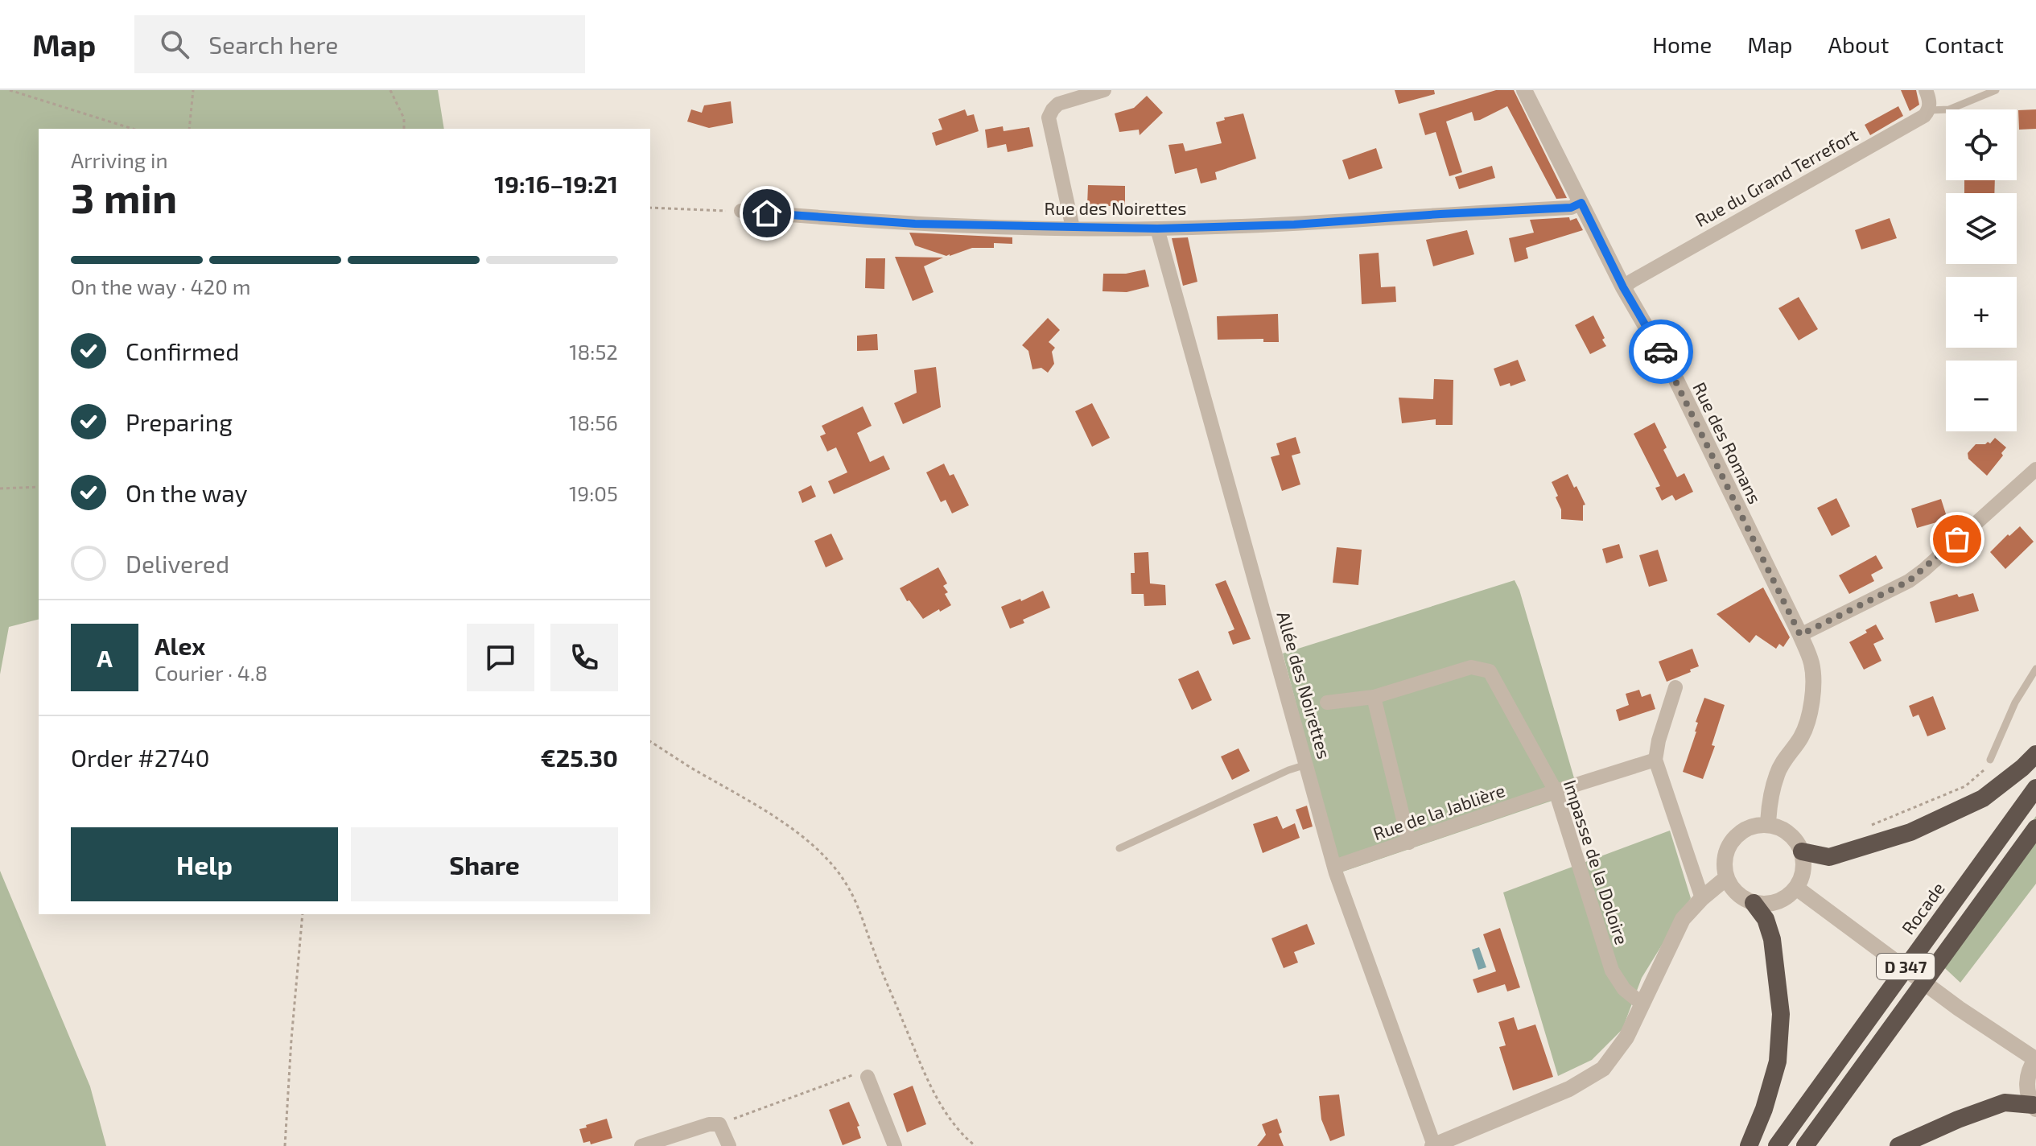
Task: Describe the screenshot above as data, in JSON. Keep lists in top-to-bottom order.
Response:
{
  "streets": {
    "highway": ["Rocade", "D 347"],
    "street": [
      "Rue du Grand Terrefort",
      "Rue des Noirettes",
      "Rue des Romans",
      "Allée des Noirettes",
      "Rue de la Jablière",
      "Impasse de la Doloire"
    ]
  },
  "crossings": [
    ["Rue du Grand Terrefort", "Rue des Romans"],
    ["Rue des Noirettes", "Rue des Romans"],
    ["Rue des Noirettes", "Allée des Noirettes"],
    ["Allée des Noirettes", "Rue de la Jablière"],
    ["Rue de la Jablière", "Impasse de la Doloire"]
  ],
  "page": {
    "header": "Map",
    "search": "Search here",
    "nav": [
      "Home",
      "Map",
      "About",
      "Contact"
    ],
    "map_buttons": ["+", "−"],
    "heading": ["3 min", "Arriving in", "19:16–19:21"],
    "panel": [
      "Alex",
      "Courier · 4.8",
      "Order #2740",
      "€25.30"
    ],
    "bar": "On the way · 420 m",
    "list": [
      ["Confirmed", "18:52"],
      ["Preparing", "18:56"],
      ["On the way", "19:05"],
      "Delivered"
    ],
    "round": "A",
    "buttons": ["Help", "Share"]
  }
}
